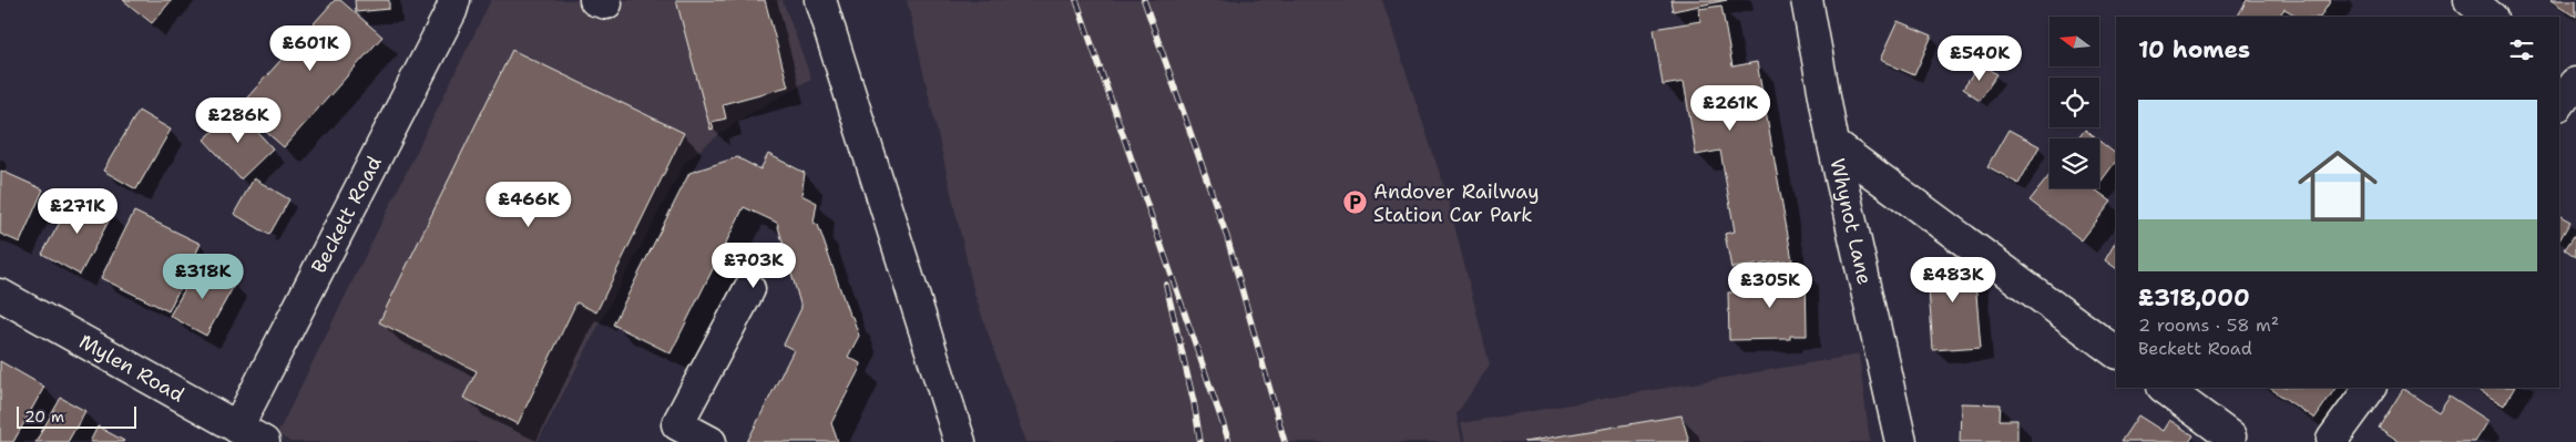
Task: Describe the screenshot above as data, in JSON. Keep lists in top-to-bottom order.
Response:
{
  "streets": {
    "street": ["Beckett Road", "Whynot Lane", "Mylen Road"]
  },
  "crossings": [
    ["Beckett Road", "Mylen Road"]
  ],
  "places": {
    "parking": ["Andover Railway Station Car Park"]
  },
  "scale_bar": "20 m",
  "north": "left",
  "page": {
    "heading": "10 homes",
    "price": [
      "£601K",
      "£540K",
      "£261K",
      "£286K",
      "£466K",
      "£271K",
      "£703K",
      "£318K",
      "£483K",
      "£305K"
    ],
    "list": [
      {
        "name": "£318,000",
        "note": "2 rooms · 58 m² · Beckett Road"
      }
    ],
    "scale": "20 m"
  }
}
